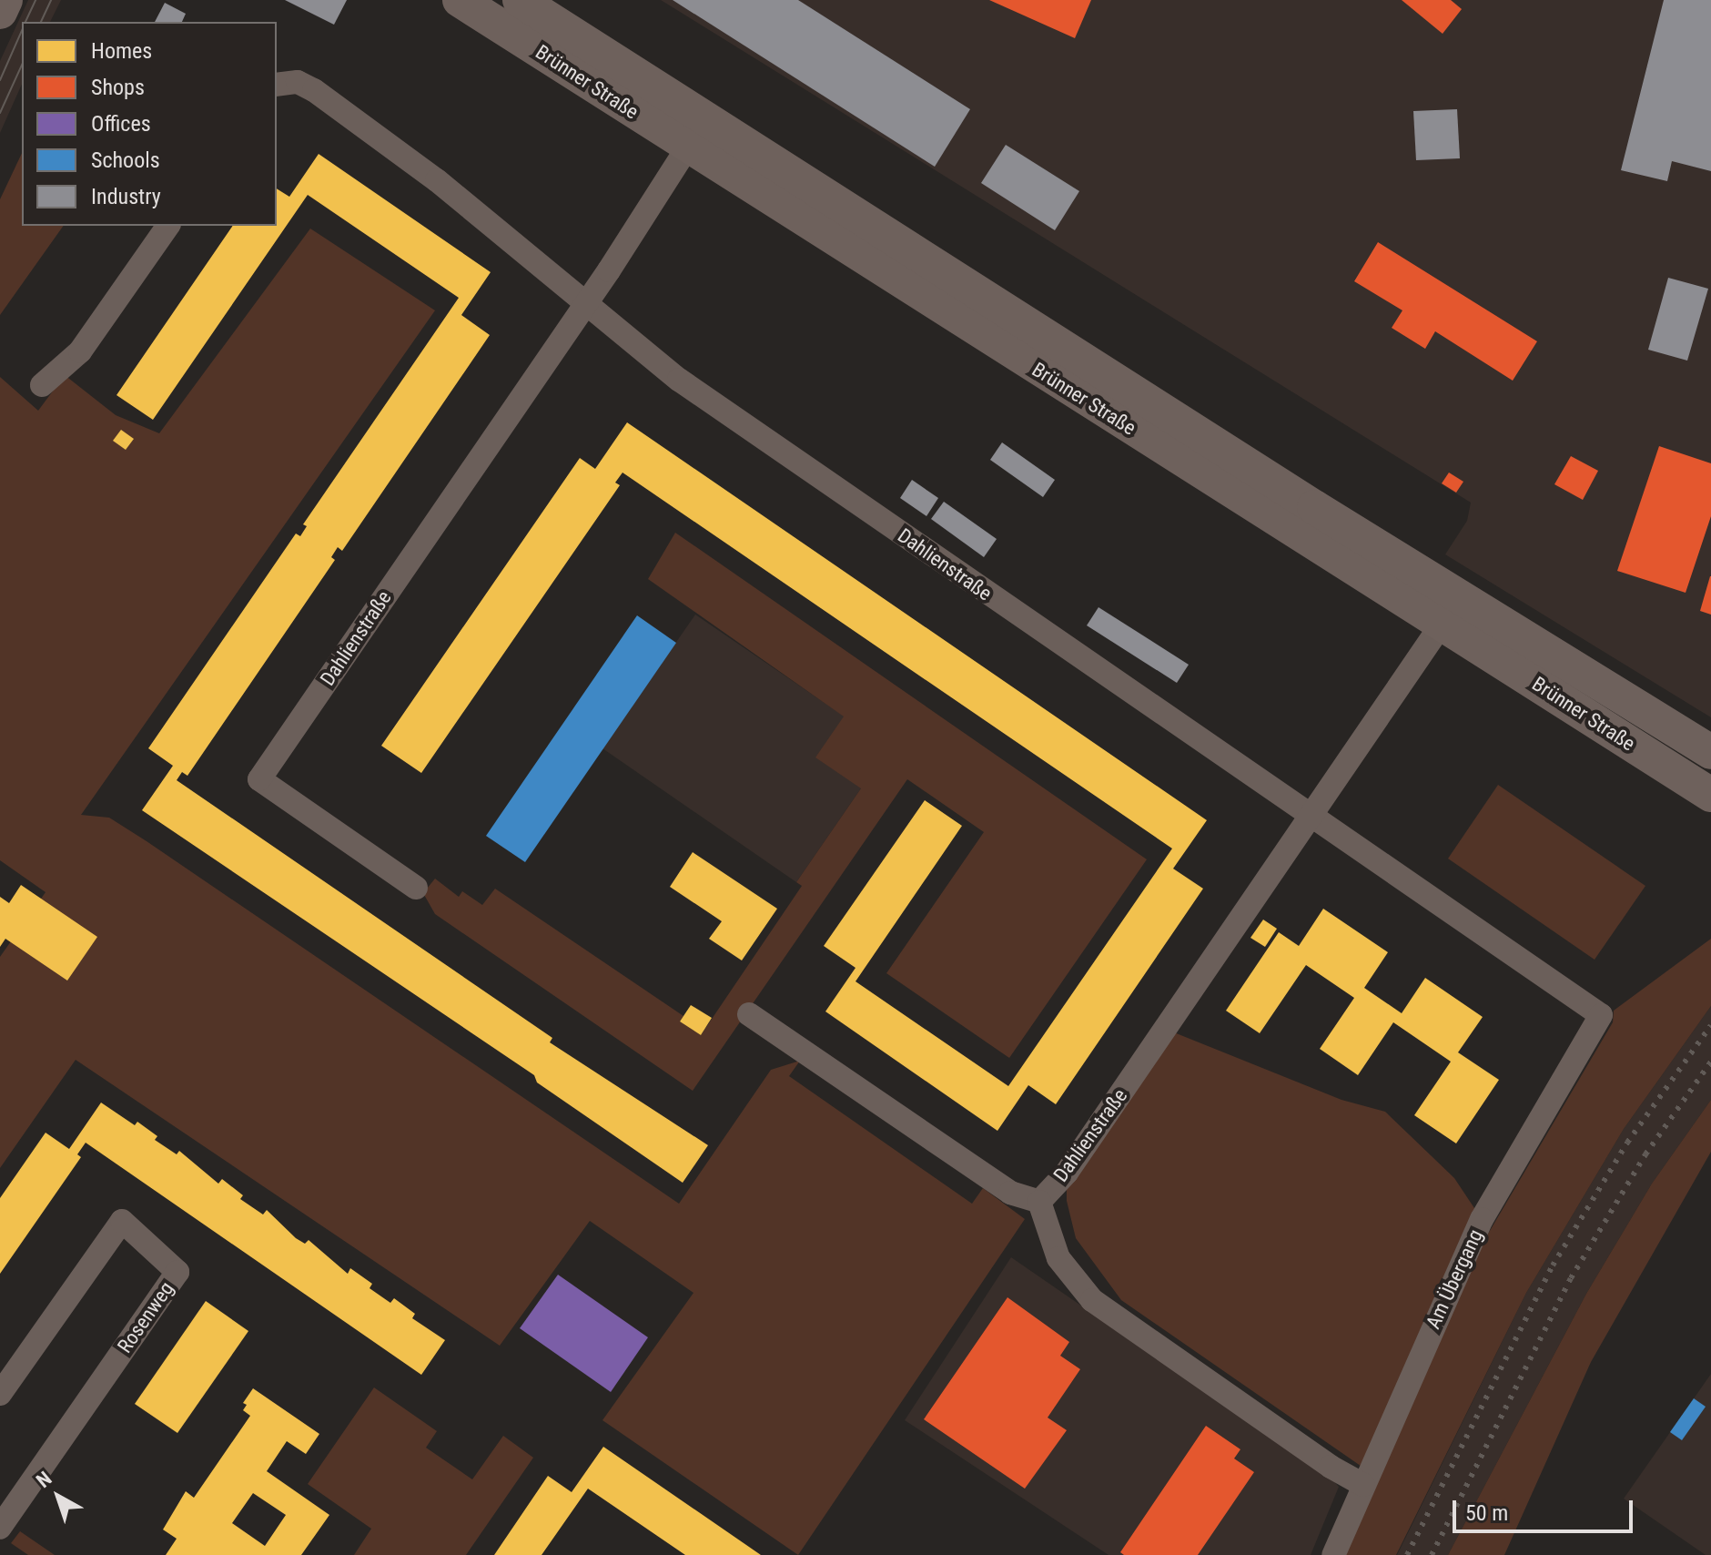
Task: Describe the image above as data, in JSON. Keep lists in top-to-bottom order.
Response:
{
  "streets": {
    "main road": ["Brünner Straße"],
    "street": ["Dahlienstraße", "Am Übergang", "Rosenweg"]
  },
  "crossings": [
    ["Brünner Straße", "Dahlienstraße"],
    ["Dahlienstraße", "Am Übergang"]
  ],
  "legend": [
    "Homes",
    "Shops",
    "Offices",
    "Schools",
    "Industry"
  ],
  "scale_bar": "50 m",
  "north": "top left"
}
